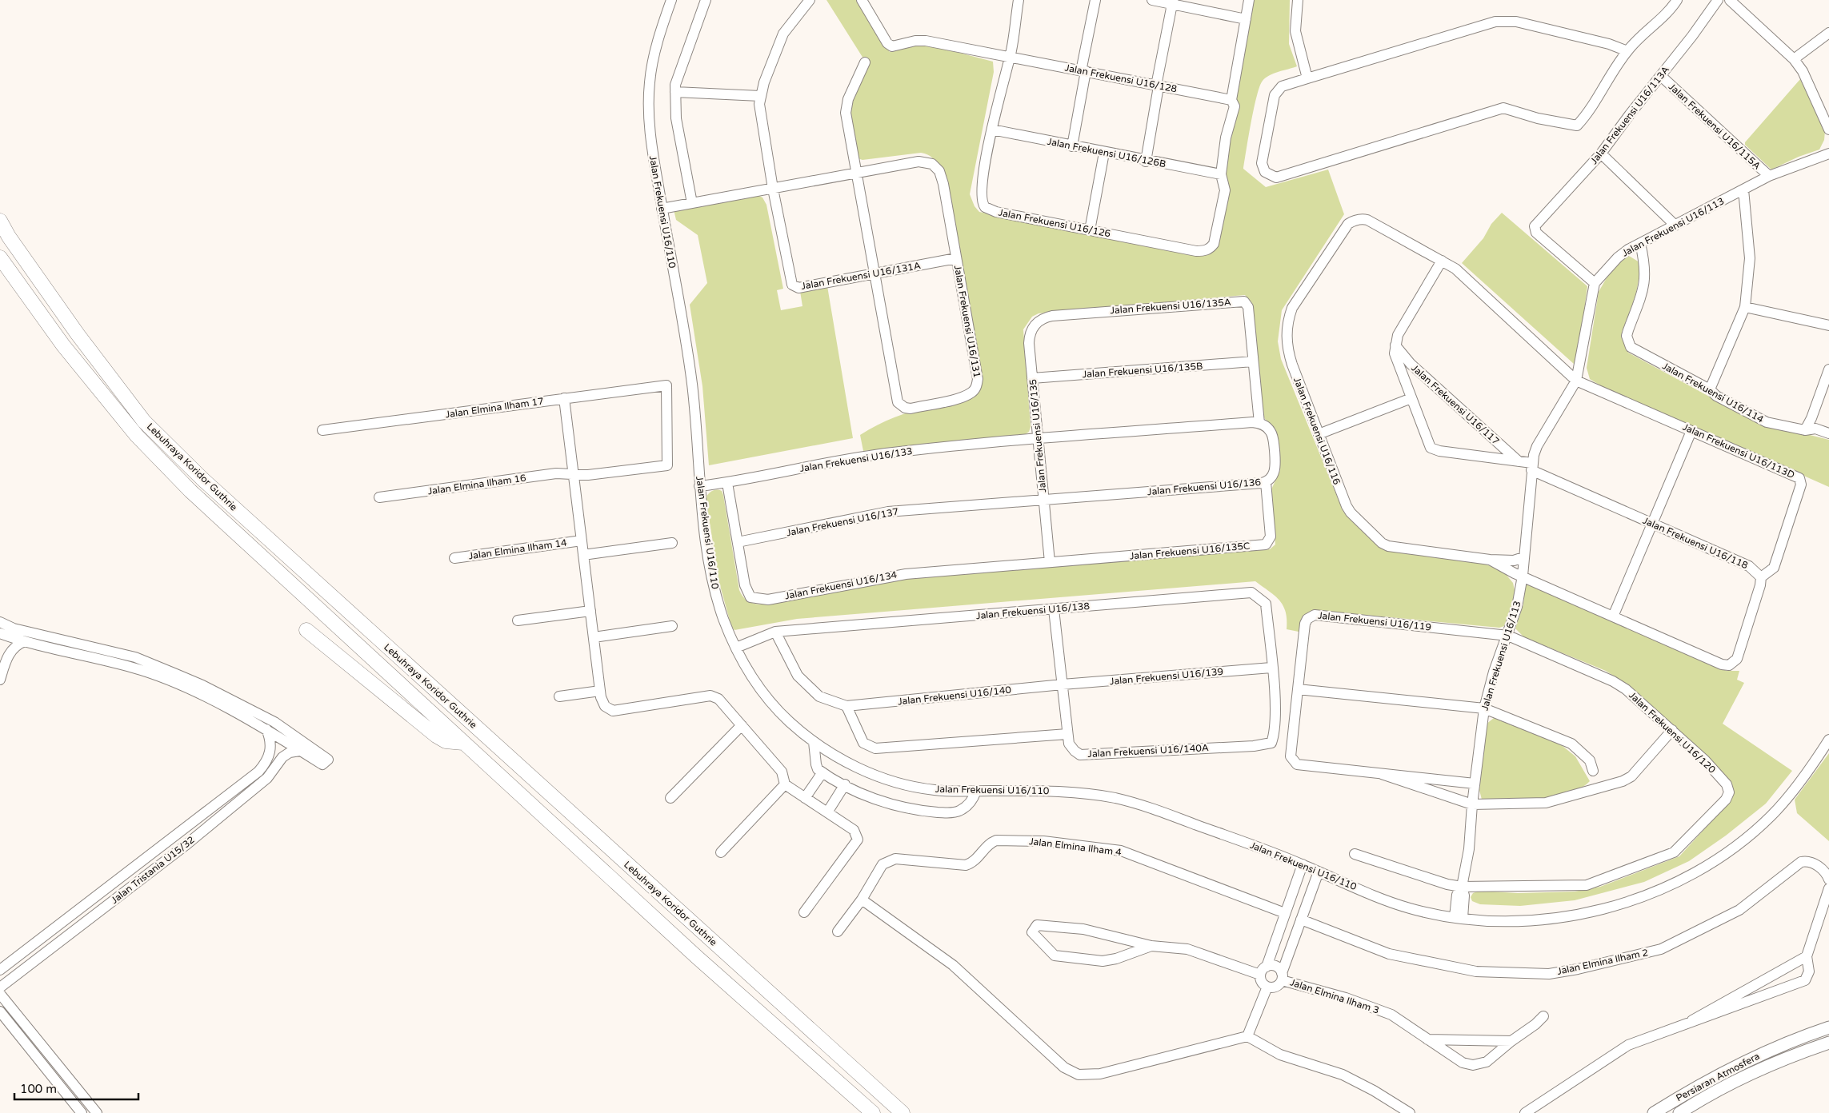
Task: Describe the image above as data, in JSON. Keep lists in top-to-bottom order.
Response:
{
  "streets": {
    "highway": ["Lebuhraya Koridor Guthrie"],
    "main road": ["Persiaran Atmosfera"],
    "street": [
      "Jalan Frekuensi U16/128",
      "Jalan Frekuensi U16/113A",
      "Jalan Frekuensi U16/115A",
      "Jalan Frekuensi U16/126B",
      "Jalan Frekuensi U16/110",
      "Jalan Frekuensi U16/126",
      "Jalan Frekuensi U16/113",
      "Jalan Frekuensi U16/131A",
      "Jalan Frekuensi U16/135A",
      "Jalan Frekuensi U16/131",
      "Jalan Frekuensi U16/135B",
      "Jalan Frekuensi U16/114",
      "Jalan Frekuensi U16/117",
      "Jalan Elmina Ilham 17",
      "Jalan Frekuensi U16/116",
      "Jalan Frekuensi U16/135",
      "Jalan Frekuensi U16/113D",
      "Jalan Frekuensi U16/133",
      "Jalan Elmina Ilham 16",
      "Jalan Frekuensi U16/136",
      "Jalan Frekuensi U16/137",
      "Jalan Frekuensi U16/118",
      "Jalan Elmina Ilham 14",
      "Jalan Frekuensi U16/135C",
      "Jalan Frekuensi U16/134",
      "Jalan Frekuensi U16/138",
      "Jalan Frekuensi U16/119",
      "Jalan Frekuensi U16/139",
      "Jalan Frekuensi U16/140",
      "Jalan Frekuensi U16/120",
      "Jalan Frekuensi U16/140A",
      "Jalan Elmina Ilham 4",
      "Jalan Tristania U15/32",
      "Jalan Elmina Ilham 2",
      "Jalan Elmina Ilham 3"
    ]
  },
  "crossings": [
    ["Jalan Frekuensi U16/128", "Jalan Frekuensi U16/126"],
    ["Jalan Frekuensi U16/113A", "Jalan Frekuensi U16/115A"],
    ["Jalan Frekuensi U16/113A", "Jalan Frekuensi U16/113"],
    ["Jalan Frekuensi U16/115A", "Jalan Frekuensi U16/113"],
    ["Jalan Frekuensi U16/126B", "Jalan Frekuensi U16/126"],
    ["Jalan Frekuensi U16/110", "Jalan Frekuensi U16/113"],
    ["Jalan Frekuensi U16/110", "Jalan Frekuensi U16/131"],
    ["Jalan Frekuensi U16/110", "Jalan Frekuensi U16/133"],
    ["Jalan Frekuensi U16/110", "Jalan Frekuensi U16/138"],
    ["Jalan Frekuensi U16/113", "Jalan Frekuensi U16/114"],
    ["Jalan Frekuensi U16/113", "Jalan Frekuensi U16/117"],
    ["Jalan Frekuensi U16/113", "Jalan Frekuensi U16/113D"],
    ["Jalan Frekuensi U16/113", "Jalan Frekuensi U16/118"],
    ["Jalan Frekuensi U16/113", "Jalan Frekuensi U16/119"],
    ["Jalan Frekuensi U16/113", "Jalan Frekuensi U16/120"],
    ["Jalan Frekuensi U16/131A", "Jalan Frekuensi U16/131"],
    ["Jalan Frekuensi U16/135A", "Jalan Frekuensi U16/135B"],
    ["Jalan Frekuensi U16/135A", "Jalan Frekuensi U16/135"],
    ["Jalan Frekuensi U16/135A", "Jalan Frekuensi U16/136"],
    ["Jalan Frekuensi U16/135B", "Jalan Frekuensi U16/135"],
    ["Jalan Frekuensi U16/117", "Jalan Frekuensi U16/116"],
    ["Jalan Frekuensi U16/117", "Jalan Frekuensi U16/118"],
    ["Jalan Elmina Ilham 17", "Jalan Elmina Ilham 16"],
    ["Jalan Frekuensi U16/135", "Jalan Frekuensi U16/133"],
    ["Jalan Frekuensi U16/135", "Jalan Frekuensi U16/136"],
    ["Jalan Frekuensi U16/135", "Jalan Frekuensi U16/137"],
    ["Jalan Frekuensi U16/135", "Jalan Frekuensi U16/135C"],
    ["Jalan Frekuensi U16/135", "Jalan Frekuensi U16/134"],
    ["Jalan Frekuensi U16/113D", "Jalan Frekuensi U16/118"],
    ["Jalan Frekuensi U16/133", "Jalan Frekuensi U16/134"],
    ["Jalan Frekuensi U16/136", "Jalan Frekuensi U16/137"],
    ["Jalan Frekuensi U16/136", "Jalan Frekuensi U16/135C"],
    ["Jalan Frekuensi U16/137", "Jalan Frekuensi U16/134"],
    ["Jalan Frekuensi U16/135C", "Jalan Frekuensi U16/134"],
    ["Jalan Frekuensi U16/138", "Jalan Frekuensi U16/139"],
    ["Jalan Frekuensi U16/138", "Jalan Frekuensi U16/140A"],
    ["Jalan Frekuensi U16/119", "Jalan Frekuensi U16/120"],
    ["Jalan Frekuensi U16/139", "Jalan Frekuensi U16/140"],
    ["Jalan Frekuensi U16/139", "Jalan Frekuensi U16/140A"],
    ["Jalan Frekuensi U16/140", "Jalan Frekuensi U16/140A"]
  ],
  "scale_bar": "100 m"
}
